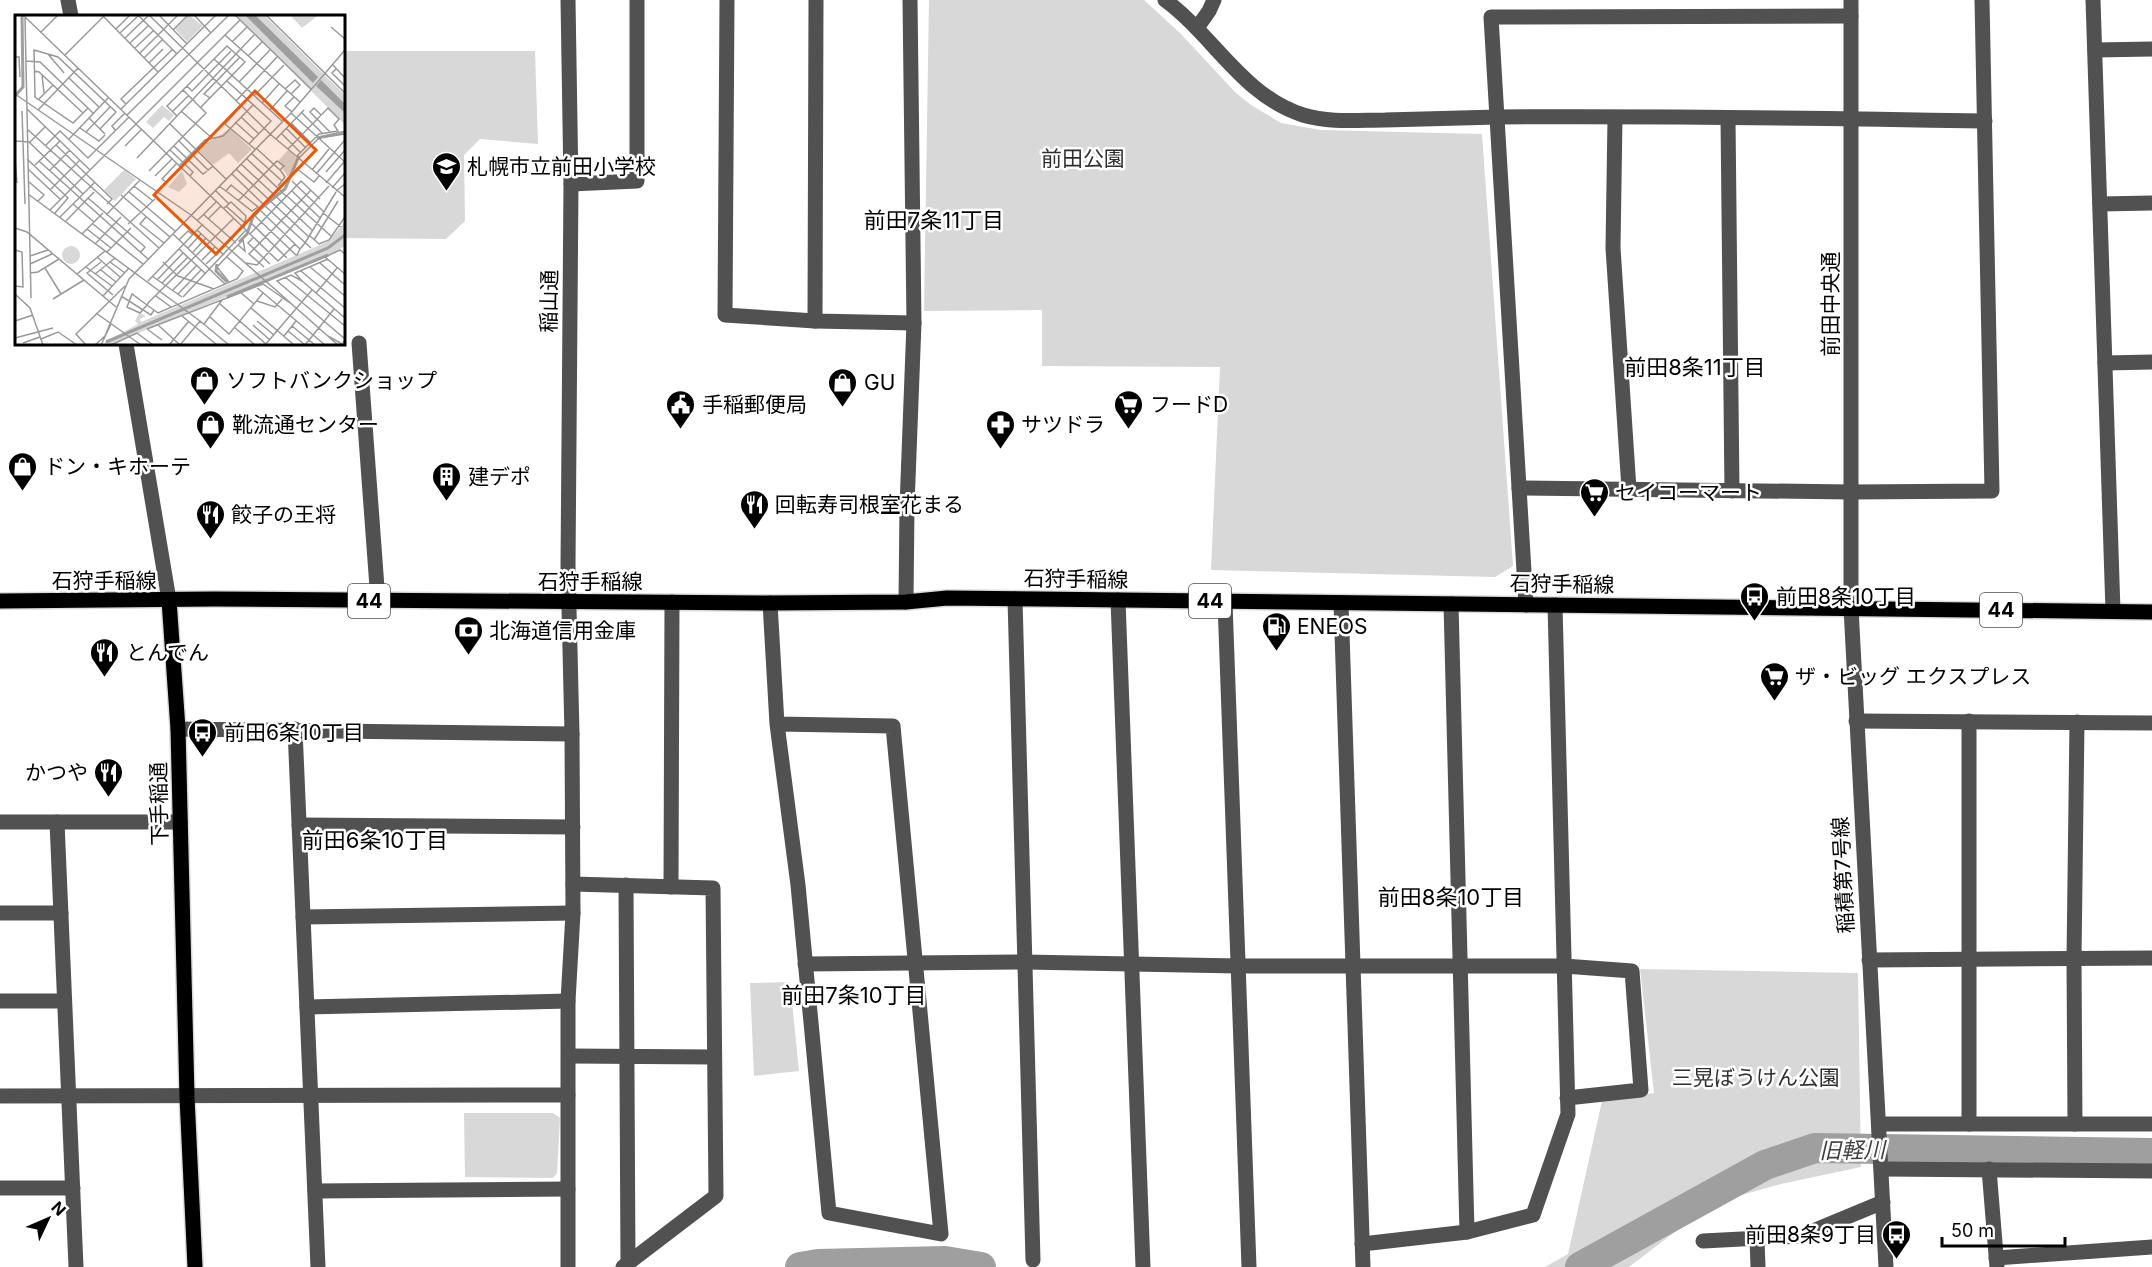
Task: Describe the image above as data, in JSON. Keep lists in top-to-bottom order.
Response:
{
  "streets": {
    "main road": ["石狩手稲線", "44", "下手稲通"],
    "street": ["稲山通", "前田中央通", "稲積第7号線"]
  },
  "crossings": [
    ["稲山通", "石狩手稲線"],
    ["前田中央通", "石狩手稲線"],
    ["前田中央通", "稲積第7号線"],
    ["石狩手稲線", "下手稲通"],
    ["石狩手稲線", "稲積第7号線"]
  ],
  "districts": [
    "前田7条11丁目",
    "前田8条11丁目",
    "前田6条10丁目",
    "前田8条10丁目",
    "前田7条10丁目"
  ],
  "water": ["旧軽川"],
  "parks": ["前田公園", "三晃ぼうけん公園"],
  "places": {
    "school or university": ["札幌市立前田小学校"],
    "shop": [
      "ソフトバンクショップ",
      "GU",
      "靴流通センター",
      "ドン・キホーテ"
    ],
    "public building": ["手稲郵便局"],
    "supermarket": ["フードD", "セイコーマート", "ザ・ビッグ エクスプレス"],
    "pharmacy": ["サツドラ"],
    "building": ["建デポ"],
    "restaurant": [
      "回転寿司根室花まる",
      "餃子の王将",
      "とんでん",
      "かつや"
    ],
    "bus stop": ["前田8条10丁目", "前田6条10丁目", "前田8条9丁目"],
    "fuel station": ["ENEOS"],
    "bank": ["北海道信用金庫"]
  },
  "scale_bar": "50 m",
  "north": "top right"
}
